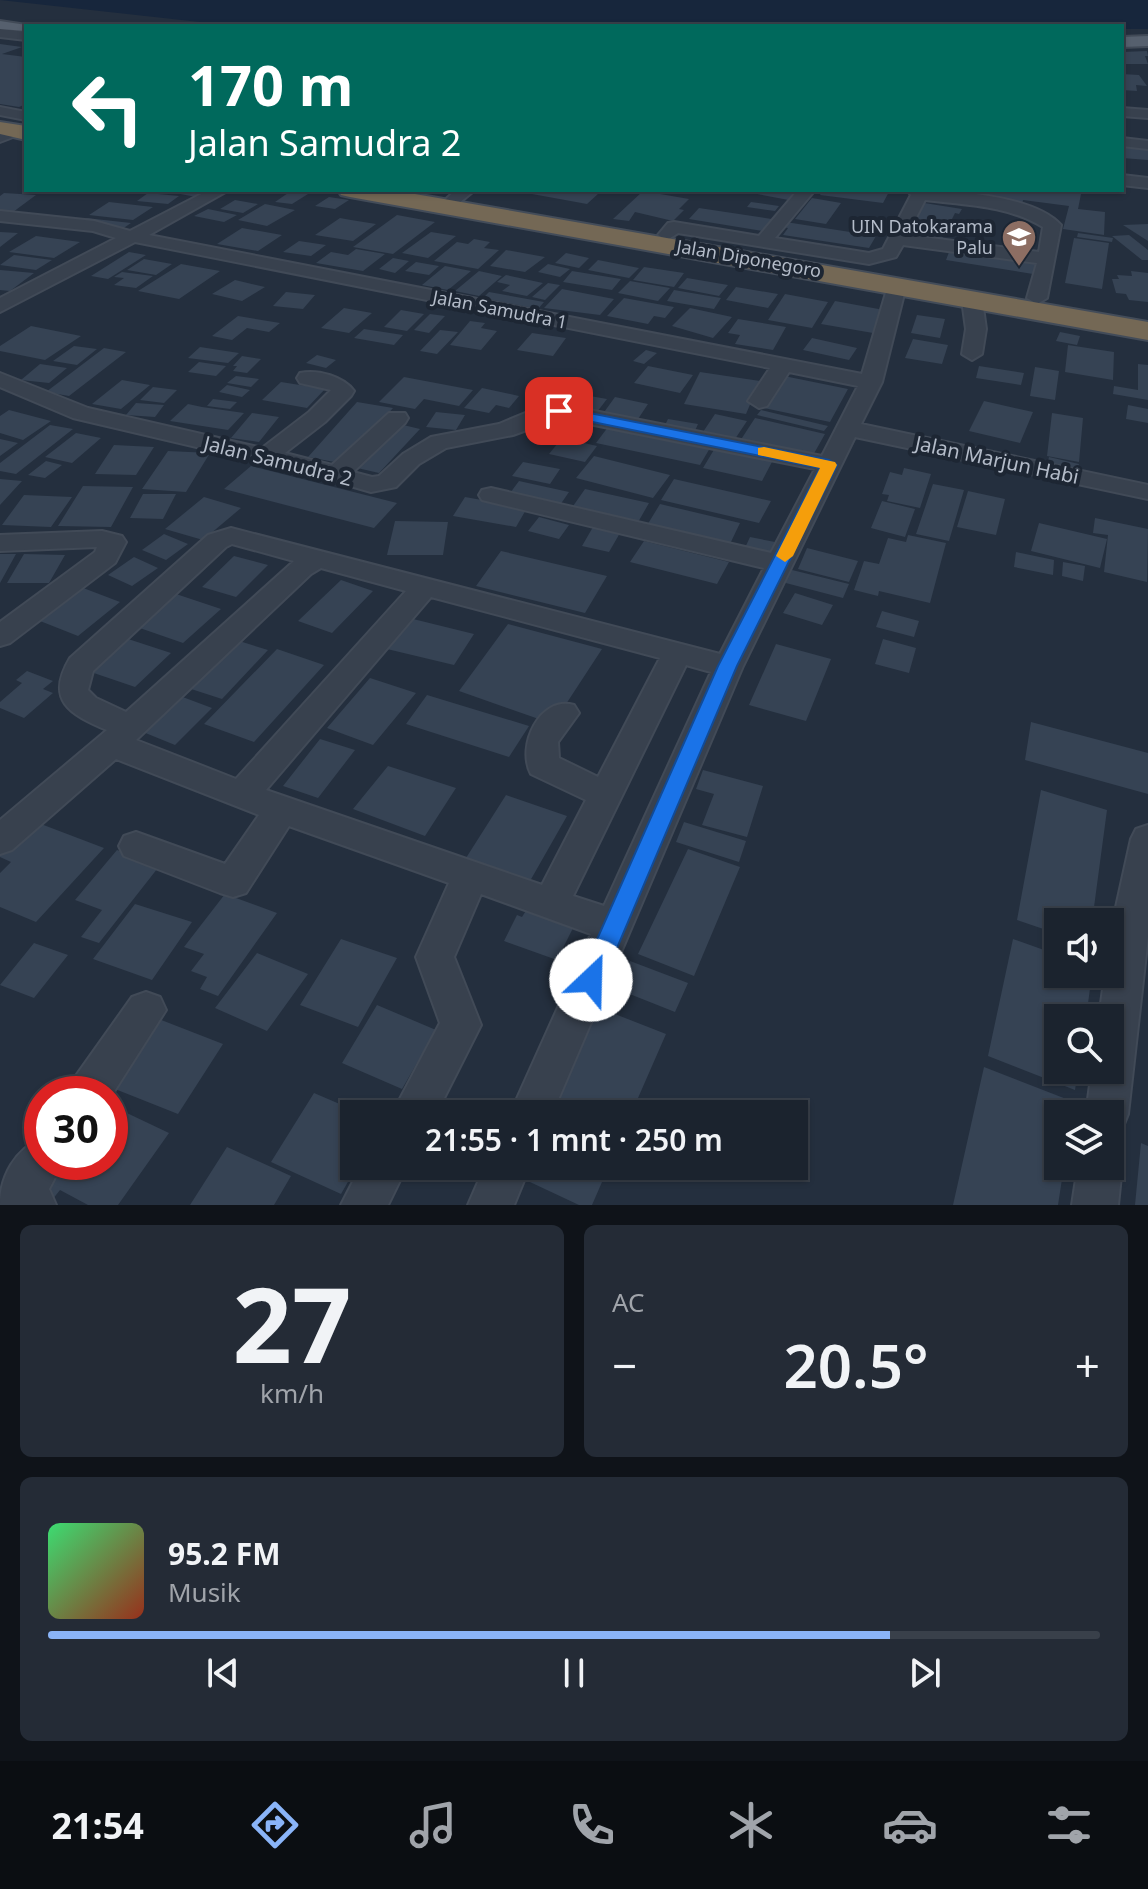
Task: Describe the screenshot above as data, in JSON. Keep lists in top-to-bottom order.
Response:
{
  "streets": {
    "highway": ["Jalan Diponegoro"],
    "street": ["Jalan Samudra 1", "Jalan Marjun Habi", "Jalan Samudra 2"]
  },
  "places": {
    "school or university": ["UIN Datokarama Palu"]
  },
  "page": {
    "turn": ["170 m", "Jalan Samudra 2"],
    "limit": "30",
    "trip": "21:55 · 1 mnt · 250 m",
    "tile": [
      ["27", "km/h"],
      "AC"
    ],
    "heat": ["−", "20.5°", "+"],
    "song": ["95.2 FM", "Musik"],
    "tabs": "21:54"
  }
}
